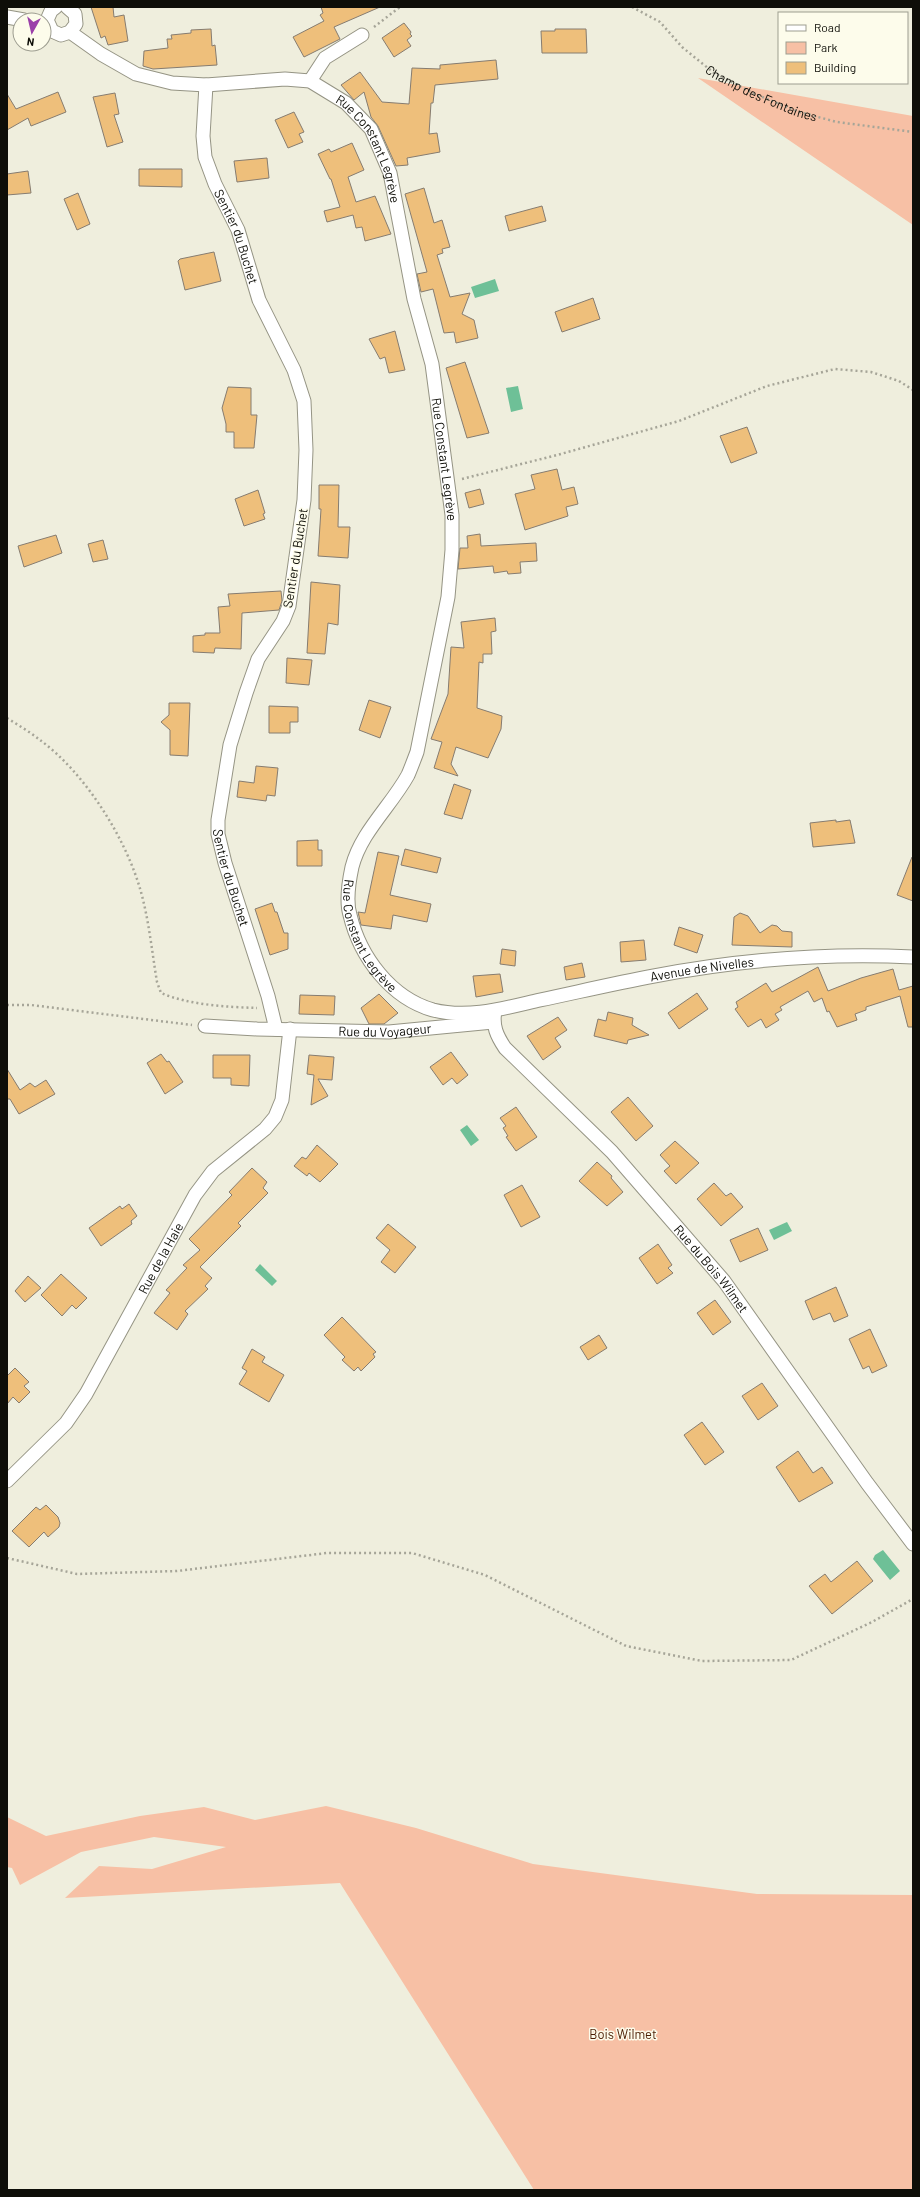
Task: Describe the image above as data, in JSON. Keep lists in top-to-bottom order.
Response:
{
  "streets": {
    "street": [
      "Rue Constant Legrève",
      "Sentier du Buchet",
      "Avenue de Nivelles",
      "Rue du Voyageur",
      "Rue de la Haie",
      "Rue du Bois Wilmet"
    ],
    "path": ["Champ des Fontaines"]
  },
  "crossings": [
    ["Rue Constant Legrève", "Avenue de Nivelles"],
    ["Rue Constant Legrève", "Rue du Voyageur"],
    ["Rue Constant Legrève", "Rue du Bois Wilmet"],
    ["Sentier du Buchet", "Rue du Voyageur"],
    ["Avenue de Nivelles", "Rue du Voyageur"],
    ["Avenue de Nivelles", "Rue du Bois Wilmet"],
    ["Rue du Voyageur", "Rue de la Haie"],
    ["Rue du Voyageur", "Rue du Bois Wilmet"]
  ],
  "parks": ["Bois Wilmet"],
  "legend": ["Road", "Park", "Building"],
  "north": "bottom"
}
